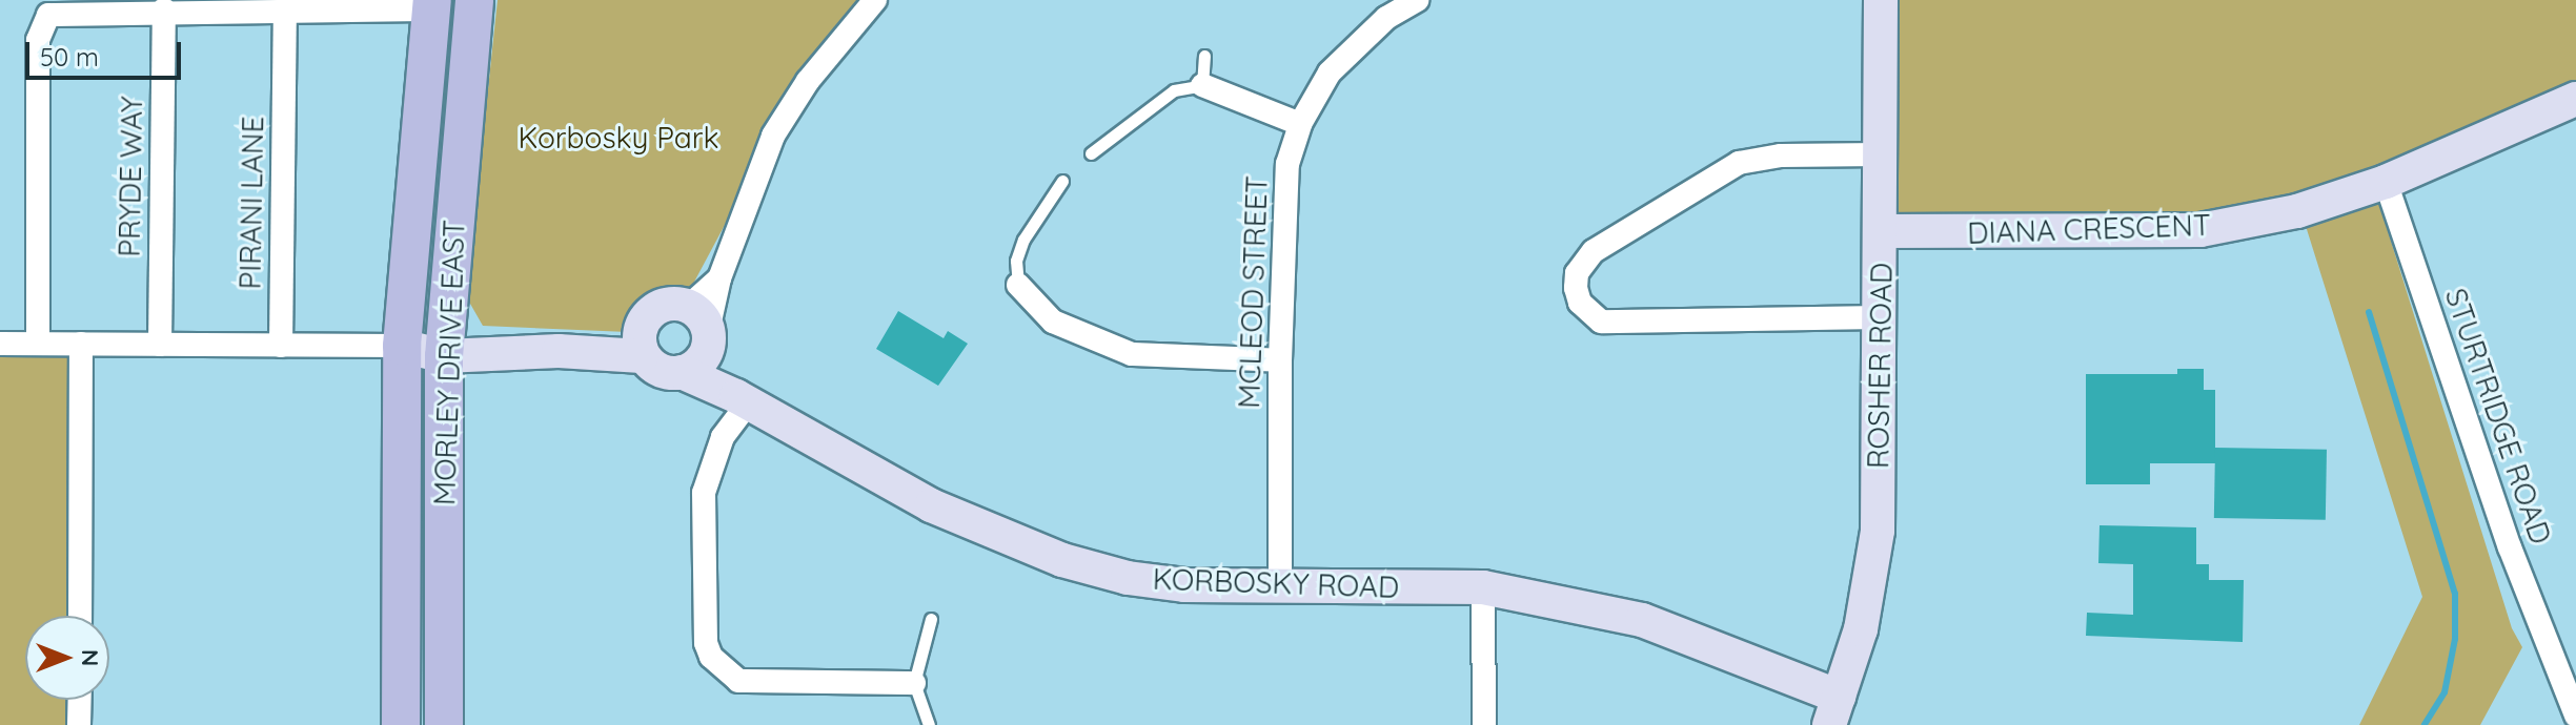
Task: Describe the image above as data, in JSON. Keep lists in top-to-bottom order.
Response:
{
  "streets": {
    "main road": ["MORLEY DRIVE EAST"],
    "street": [
      "PRYDE WAY",
      "PIRANI LANE",
      "DIANA CRESCENT",
      "MCLEOD STREET",
      "ROSHER ROAD",
      "STURTRIDGE ROAD",
      "KORBOSKY ROAD"
    ]
  },
  "crossings": [
    ["DIANA CRESCENT", "ROSHER ROAD"],
    ["DIANA CRESCENT", "STURTRIDGE ROAD"],
    ["MCLEOD STREET", "KORBOSKY ROAD"],
    ["ROSHER ROAD", "KORBOSKY ROAD"]
  ],
  "parks": ["Korbosky Park"],
  "scale_bar": "50 m",
  "north": "right"
}
